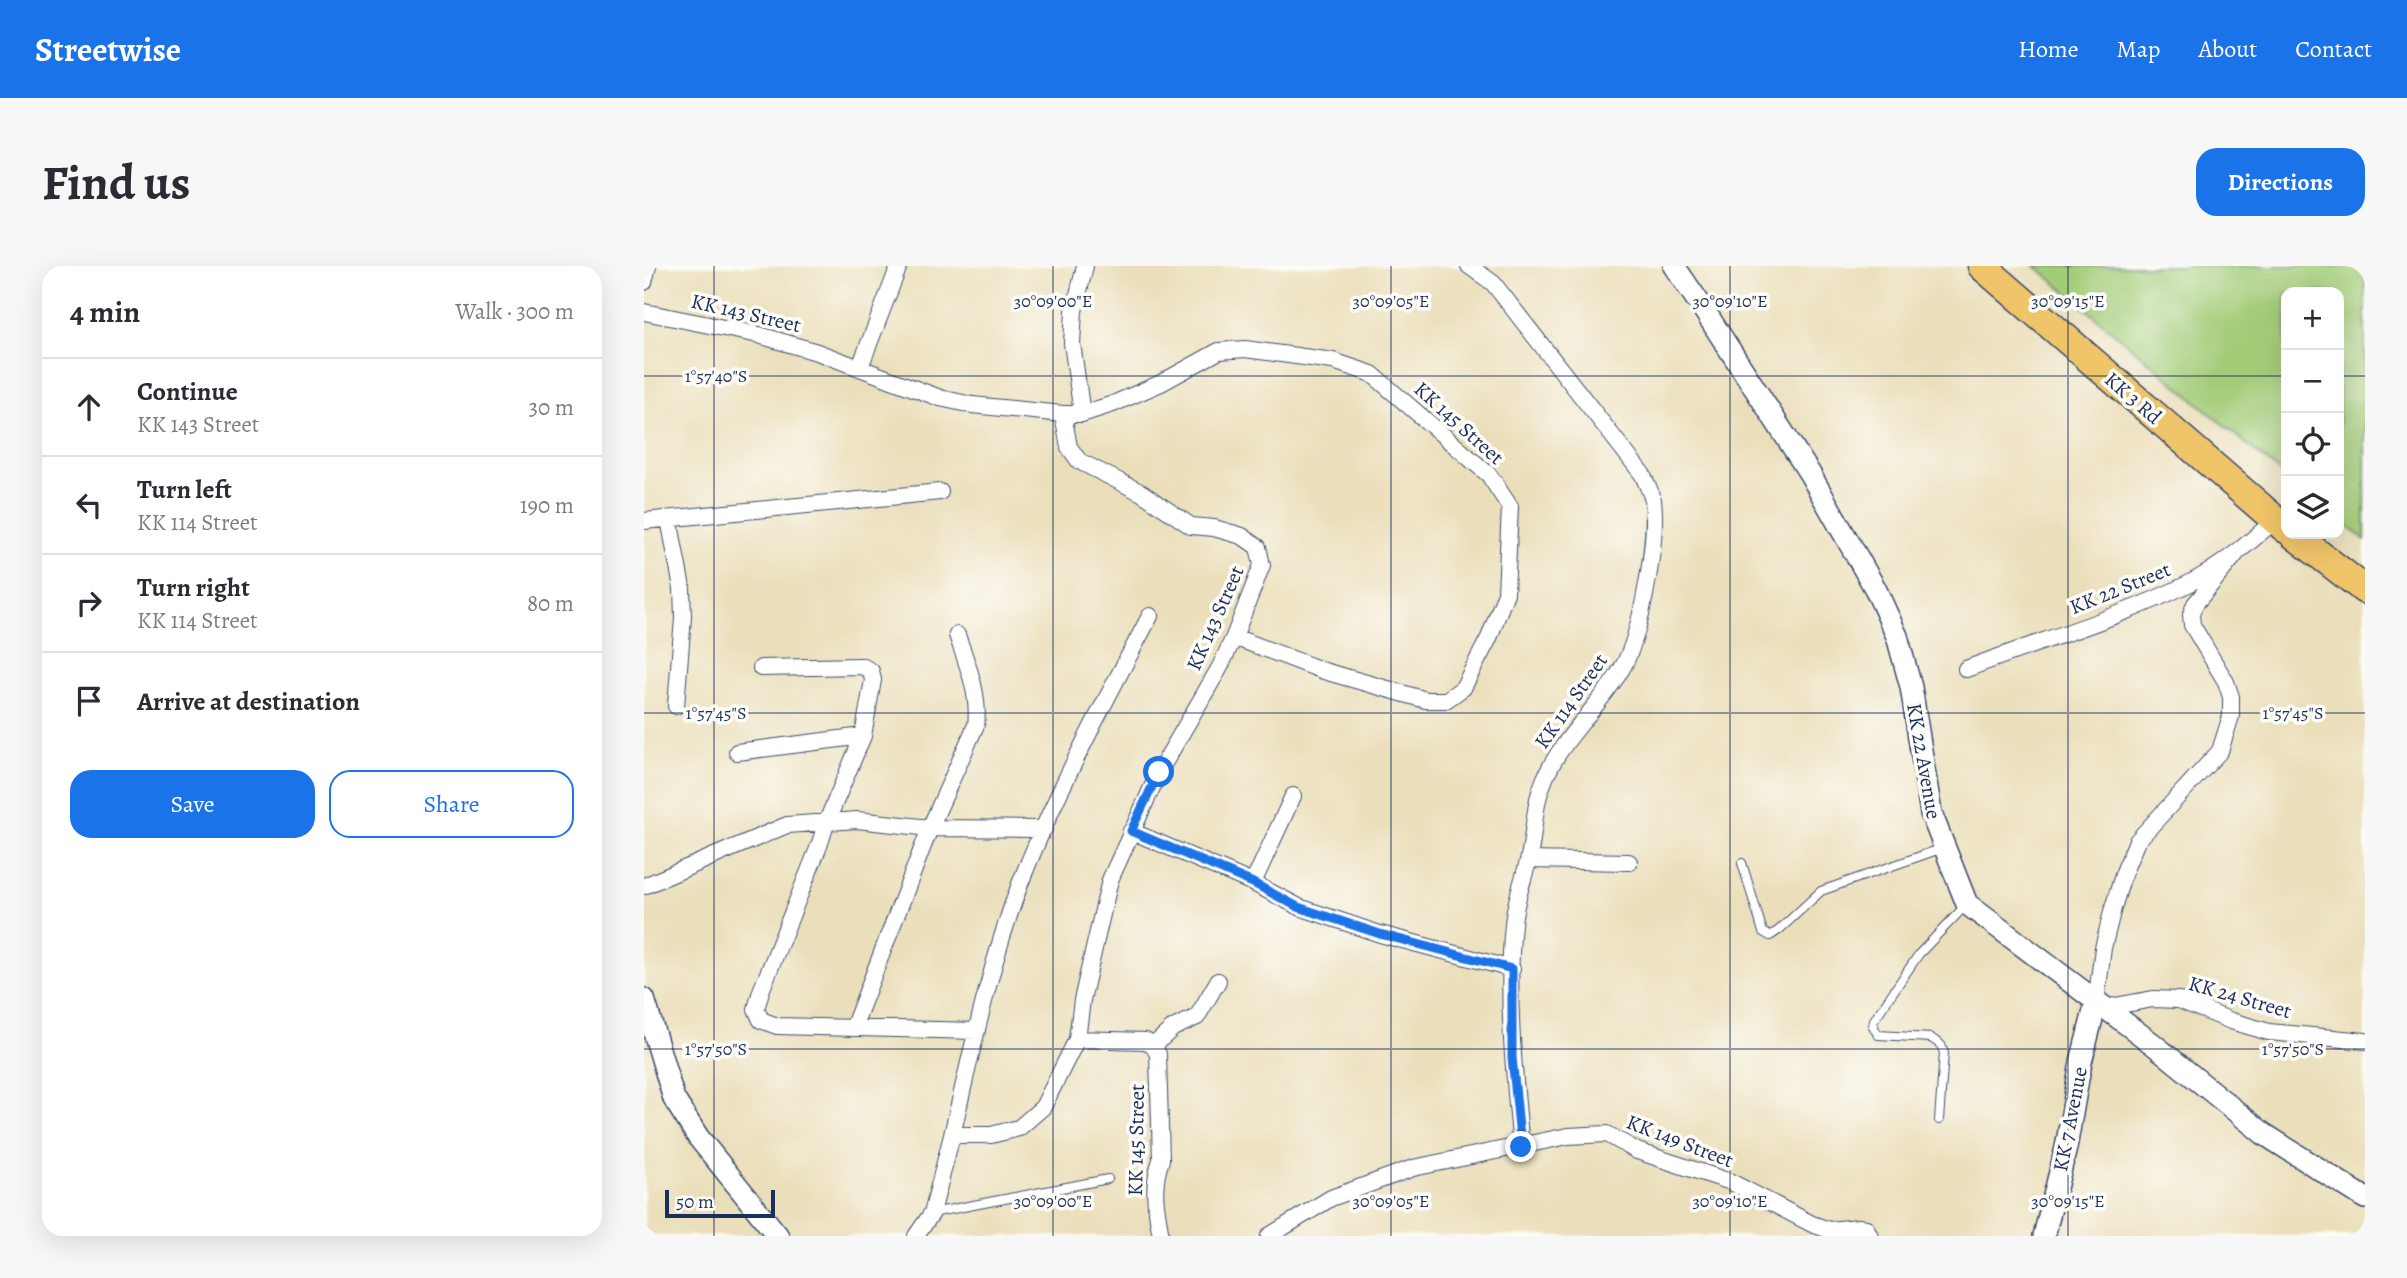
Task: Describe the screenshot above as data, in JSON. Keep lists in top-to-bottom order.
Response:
{
  "streets": {
    "highway": ["KK 3 Rd"],
    "street": [
      "KK 143 Street",
      "KK 145 Street",
      "KK 22 Street",
      "KK 114 Street",
      "KK 22 Avenue",
      "KK 24 Street",
      "KK 7 Avenue",
      "KK 149 Street"
    ]
  },
  "crossings": [
    ["KK 143 Street", "KK 145 Street"],
    ["KK 114 Street", "KK 149 Street"],
    ["KK 22 Avenue", "KK 24 Street"],
    ["KK 22 Avenue", "KK 7 Avenue"],
    ["KK 24 Street", "KK 7 Avenue"]
  ],
  "scale_bar": "50 m",
  "page": {
    "header": "Streetwise",
    "nav": [
      "Home",
      "Map",
      "About",
      "Contact"
    ],
    "buttons": [
      "Directions",
      ["Save", "Share"]
    ],
    "title": "Find us",
    "heading": ["4 min", "Walk · 300 m"],
    "map_buttons": ["+", "−"],
    "list": [
      ["Continue", "KK 143 Street", "30 m"],
      ["Turn left", "KK 114 Street", "190 m"],
      ["Turn right", "KK 114 Street", "80 m"],
      "Arrive at destination"
    ],
    "scale": "50 m"
  },
  "coordinates": [
    "30°09'00\"E",
    "30°09'05\"E",
    "30°09'10\"E",
    "30°09'15\"E",
    "1°57'40\"S",
    "1°57'45\"S",
    "1°57'50\"S"
  ]
}
